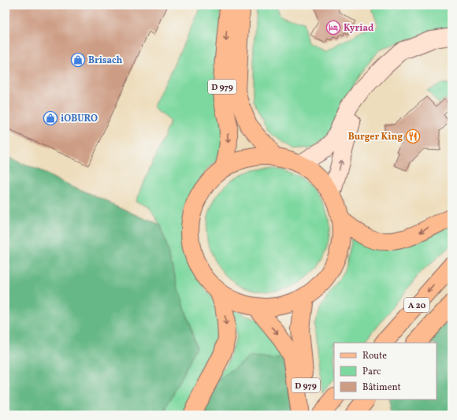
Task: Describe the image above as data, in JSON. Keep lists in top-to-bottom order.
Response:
{
  "streets": {
    "main road": ["D 979", "A 20"]
  },
  "places": {
    "hotel": ["Kyriad"],
    "shop": ["Brisach", "iOBURO"],
    "restaurant": ["Burger King"]
  },
  "legend": ["Route", "Parc", "Bâtiment"]
}
